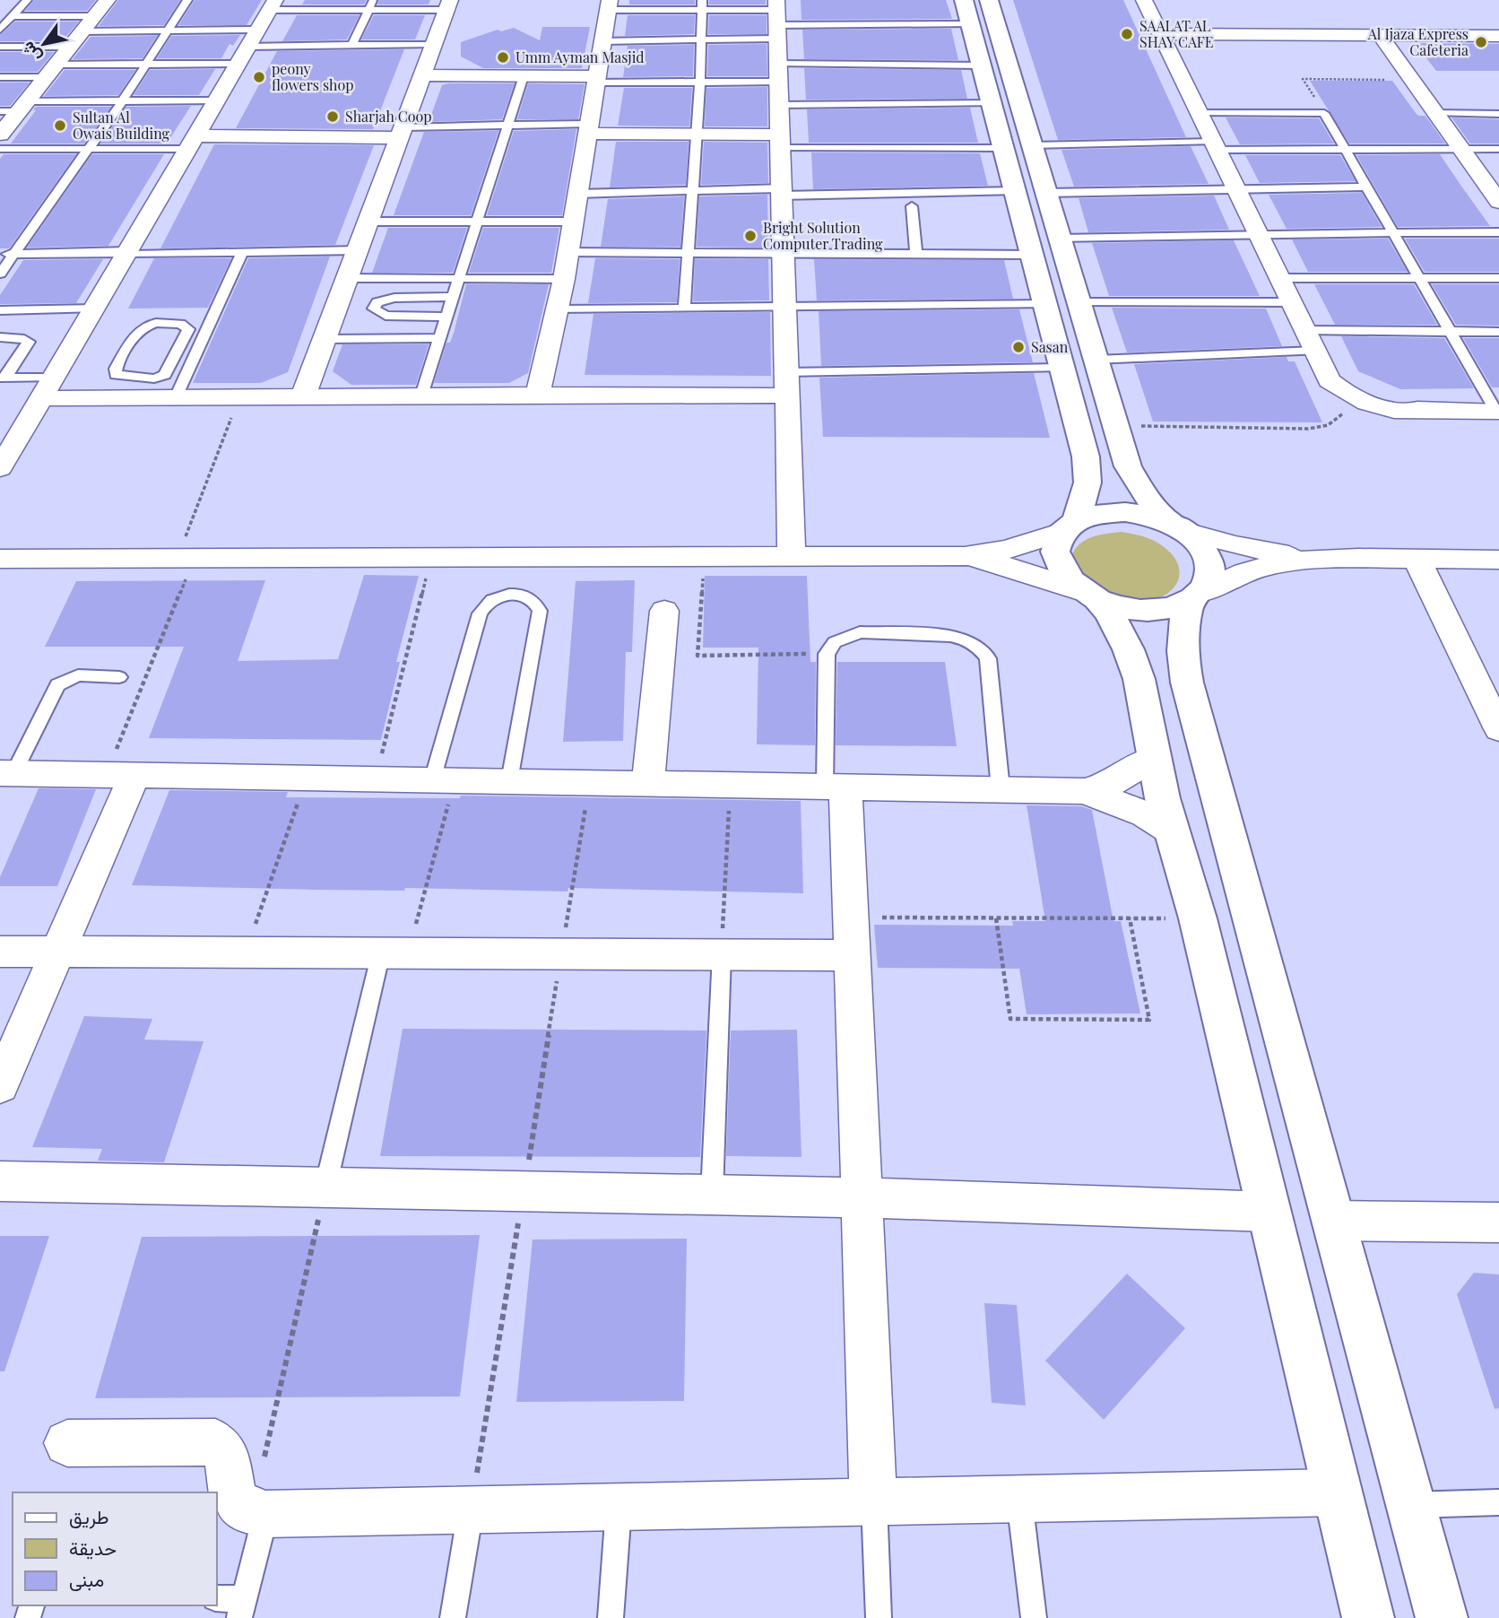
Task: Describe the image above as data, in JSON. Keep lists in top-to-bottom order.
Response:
{
  "places": [
    "SAALAT AL SHAY CAFE",
    "Al Ijaza Express Cafeteria",
    "Umm Ayman Masjid",
    "peony flowers shop",
    "Sharjah Coop",
    "Sultan Al Owais Building",
    "Bright Solution Computer Trading",
    "Sasan"
  ],
  "legend": ["طريق", "حديقة", "مبنى"],
  "north": "bottom left"
}
